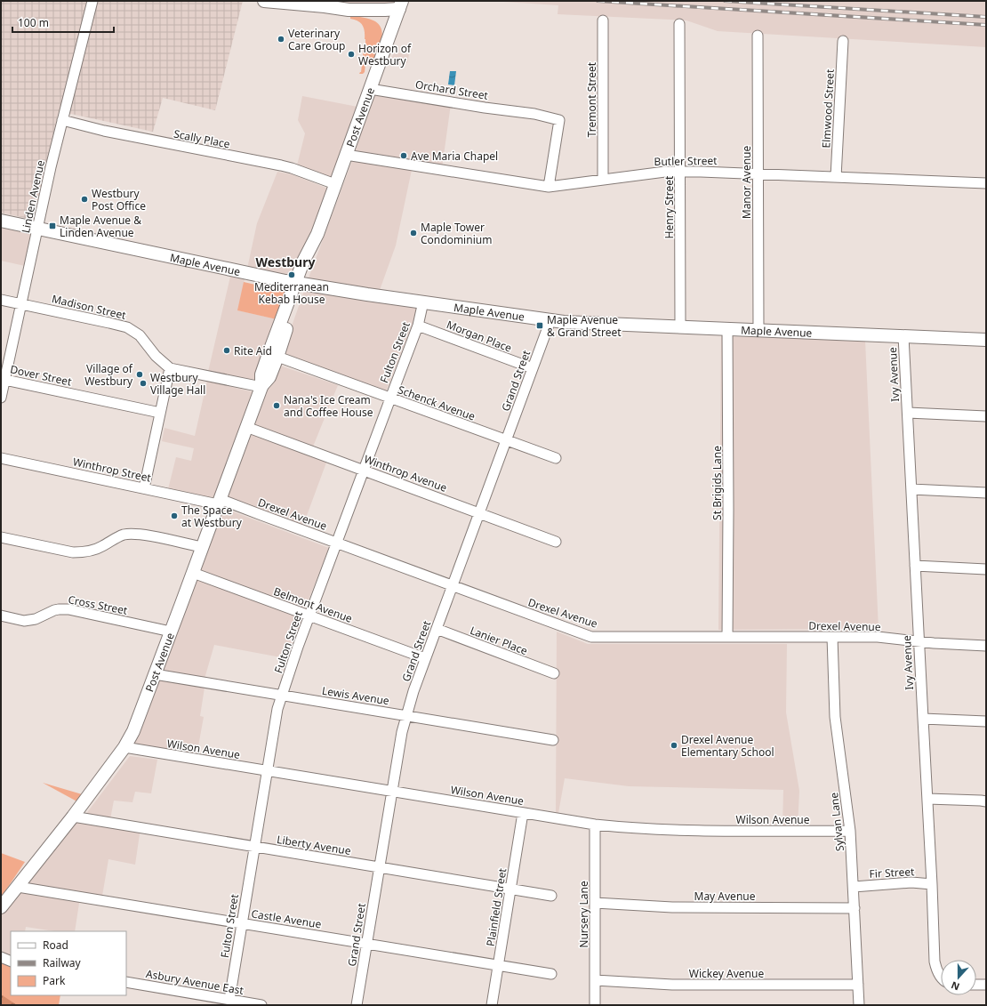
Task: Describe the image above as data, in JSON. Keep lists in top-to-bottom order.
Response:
{
  "streets": {
    "main road": ["Post Avenue", "Maple Avenue"],
    "street": [
      "Orchard Street",
      "Tremont Street",
      "Elmwood Street",
      "Scally Place",
      "Butler Street",
      "Manor Avenue",
      "Linden Avenue",
      "Henry Street",
      "Madison Street",
      "Morgan Place",
      "Fulton Street",
      "Ivy Avenue",
      "Dover Street",
      "Grand Street",
      "Schenck Avenue",
      "Winthrop Street",
      "Winthrop Avenue",
      "St Brigids Lane",
      "Drexel Avenue",
      "Cross Street",
      "Belmont Avenue",
      "Lanier Place",
      "Lewis Avenue",
      "Wilson Avenue",
      "Sylvan Lane",
      "Liberty Avenue",
      "Fir Street",
      "May Avenue",
      "Plainfield Street",
      "Nursery Lane",
      "Castle Avenue",
      "Wickey Avenue",
      "Asbury Avenue East"
    ]
  },
  "crossings": [
    ["Orchard Street", "Post Avenue"],
    ["Orchard Street", "Butler Street"],
    ["Tremont Street", "Butler Street"],
    ["Elmwood Street", "Butler Street"],
    ["Post Avenue", "Scally Place"],
    ["Post Avenue", "Butler Street"],
    ["Post Avenue", "Maple Avenue"],
    ["Post Avenue", "Madison Street"],
    ["Post Avenue", "Schenck Avenue"],
    ["Post Avenue", "Winthrop Street"],
    ["Post Avenue", "Winthrop Avenue"],
    ["Post Avenue", "Drexel Avenue"],
    ["Post Avenue", "Cross Street"],
    ["Post Avenue", "Belmont Avenue"],
    ["Post Avenue", "Lewis Avenue"],
    ["Post Avenue", "Wilson Avenue"],
    ["Post Avenue", "Liberty Avenue"],
    ["Post Avenue", "Castle Avenue"],
    ["Scally Place", "Linden Avenue"],
    ["Butler Street", "Manor Avenue"],
    ["Butler Street", "Henry Street"],
    ["Manor Avenue", "Maple Avenue"],
    ["Linden Avenue", "Maple Avenue"],
    ["Linden Avenue", "Madison Street"],
    ["Linden Avenue", "Dover Street"],
    ["Henry Street", "Maple Avenue"],
    ["Maple Avenue", "Fulton Street"],
    ["Maple Avenue", "Ivy Avenue"],
    ["Maple Avenue", "Grand Street"],
    ["Maple Avenue", "St Brigids Lane"],
    ["Morgan Place", "Fulton Street"],
    ["Morgan Place", "Grand Street"],
    ["Fulton Street", "Schenck Avenue"],
    ["Fulton Street", "Winthrop Avenue"],
    ["Fulton Street", "Drexel Avenue"],
    ["Fulton Street", "Belmont Avenue"],
    ["Fulton Street", "Lewis Avenue"],
    ["Fulton Street", "Wilson Avenue"],
    ["Fulton Street", "Liberty Avenue"],
    ["Fulton Street", "Castle Avenue"],
    ["Fulton Street", "Asbury Avenue East"],
    ["Ivy Avenue", "Drexel Avenue"],
    ["Ivy Avenue", "Fir Street"],
    ["Grand Street", "Schenck Avenue"],
    ["Grand Street", "Winthrop Avenue"],
    ["Grand Street", "Drexel Avenue"],
    ["Grand Street", "Belmont Avenue"],
    ["Grand Street", "Lanier Place"],
    ["Grand Street", "Lewis Avenue"],
    ["Grand Street", "Wilson Avenue"],
    ["Grand Street", "Liberty Avenue"],
    ["Grand Street", "Castle Avenue"],
    ["Winthrop Street", "Drexel Avenue"],
    ["St Brigids Lane", "Drexel Avenue"],
    ["Drexel Avenue", "Sylvan Lane"],
    ["Wilson Avenue", "Sylvan Lane"],
    ["Wilson Avenue", "Plainfield Street"],
    ["Wilson Avenue", "Nursery Lane"],
    ["Sylvan Lane", "Fir Street"],
    ["Sylvan Lane", "May Avenue"],
    ["Sylvan Lane", "Wickey Avenue"],
    ["Liberty Avenue", "Plainfield Street"],
    ["May Avenue", "Nursery Lane"],
    ["Plainfield Street", "Castle Avenue"],
    ["Nursery Lane", "Wickey Avenue"]
  ],
  "districts": ["Westbury"],
  "places": {
    "other": [
      "Veterinary Care Group",
      "Horizon of Westbury",
      "Ave Maria Chapel",
      "Westbury Post Office",
      "Maple Tower Condominium",
      "Mediterranean Kebab House",
      "Rite Aid",
      "Village of Westbury",
      "Westbury Village Hall",
      "Nana's Ice Cream and Coffee House",
      "The Space at Westbury",
      "Drexel Avenue Elementary School"
    ],
    "transit": ["Maple Avenue & Linden Avenue", "Maple Avenue & Grand Street"]
  },
  "legend": ["Road", "Railway", "Park"],
  "scale_bar": "100 m",
  "north": "bottom"
}
